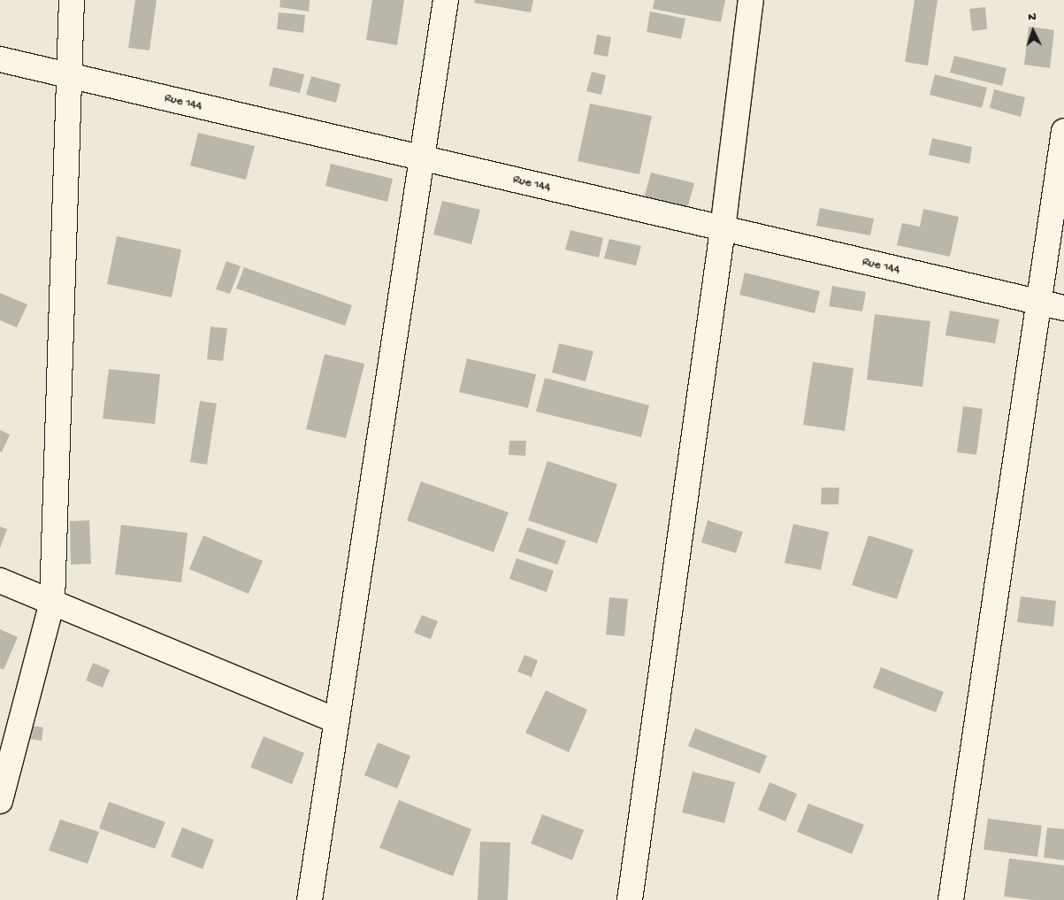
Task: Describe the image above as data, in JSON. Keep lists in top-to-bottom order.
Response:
{
  "streets": {
    "street": ["Rue 144"]
  },
  "north": "top"
}
